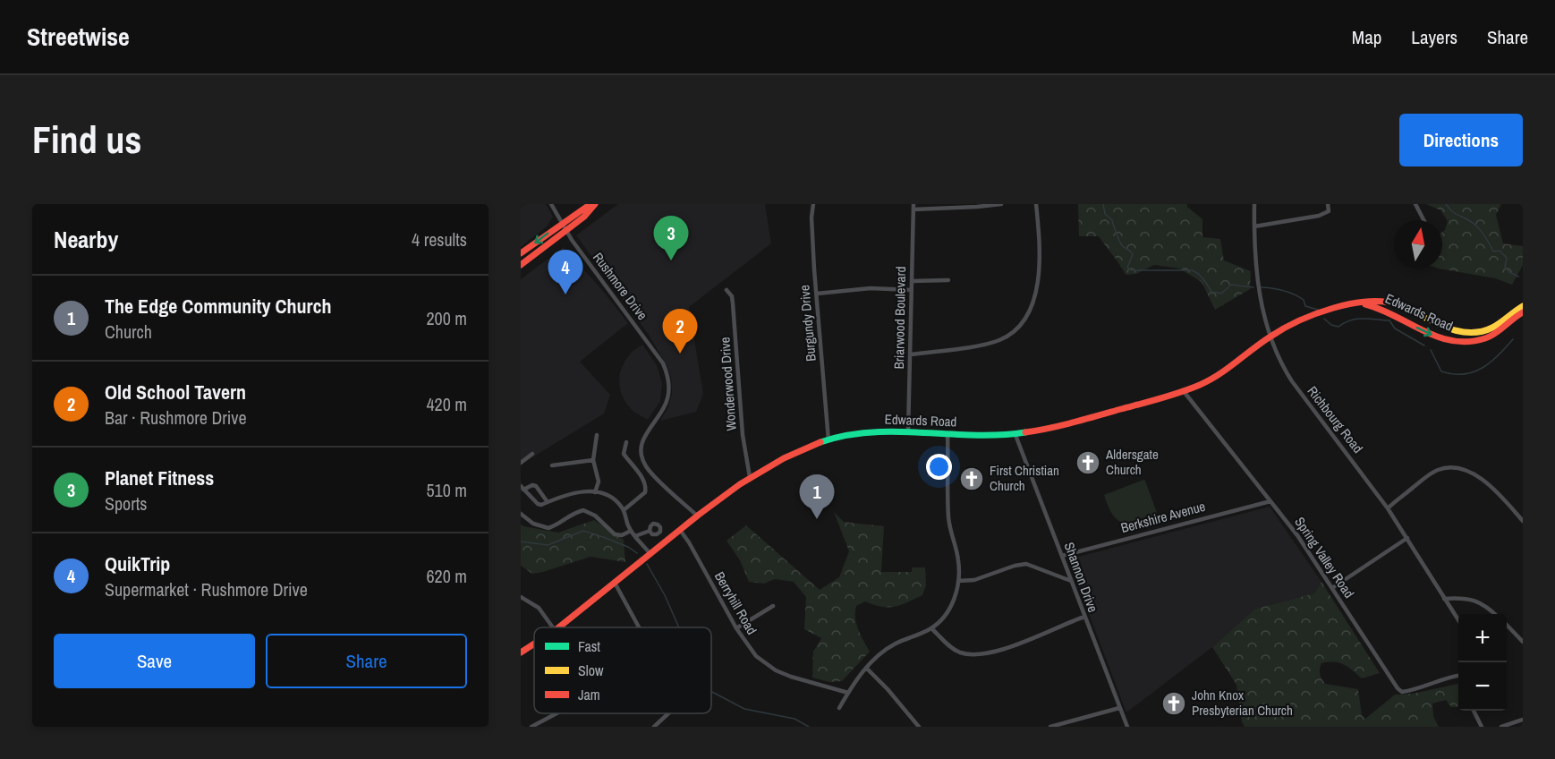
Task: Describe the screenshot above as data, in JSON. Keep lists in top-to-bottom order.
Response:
{
  "streets": {
    "street": [
      "Rushmore Drive",
      "Edwards Road",
      "Briarwood Boulevard",
      "Burgundy Drive",
      "Wonderwood Drive",
      "Richbourg Road",
      "Berkshire Avenue",
      "Spring Valley Road",
      "Shannon Drive",
      "Berryhill Road"
    ]
  },
  "crossings": [
    ["Rushmore Drive", "Edwards Road"],
    ["Edwards Road", "Briarwood Boulevard"],
    ["Edwards Road", "Burgundy Drive"],
    ["Edwards Road", "Wonderwood Drive"],
    ["Edwards Road", "Richbourg Road"],
    ["Edwards Road", "Spring Valley Road"],
    ["Edwards Road", "Shannon Drive"],
    ["Edwards Road", "Berryhill Road"],
    ["Berkshire Avenue", "Spring Valley Road"],
    ["Berkshire Avenue", "Shannon Drive"]
  ],
  "places": {
    "church": ["Aldersgate Church", "First Christian Church", "John Knox Presbyterian Church"]
  },
  "legend": ["Fast", "Slow", "Jam"],
  "north": "top",
  "page": {
    "header": "Streetwise",
    "nav": ["Map", "Layers", "Share"],
    "buttons": [
      "Directions",
      ["Save", "Share"]
    ],
    "title": "Find us",
    "heading": ["Nearby", "4 results"],
    "pins": [
      "3",
      "4",
      "2",
      "1"
    ],
    "list": [
      {
        "mark": "1",
        "name": "The Edge Community Church",
        "note": "Church",
        "value": "200 m"
      },
      {
        "mark": "2",
        "name": "Old School Tavern",
        "note": "Bar · Rushmore Drive",
        "value": "420 m"
      },
      {
        "mark": "3",
        "name": "Planet Fitness",
        "note": "Sports",
        "value": "510 m"
      },
      {
        "mark": "4",
        "name": "QuikTrip",
        "note": "Supermarket · Rushmore Drive",
        "value": "620 m"
      }
    ],
    "map_buttons": ["+", "−"]
  }
}
